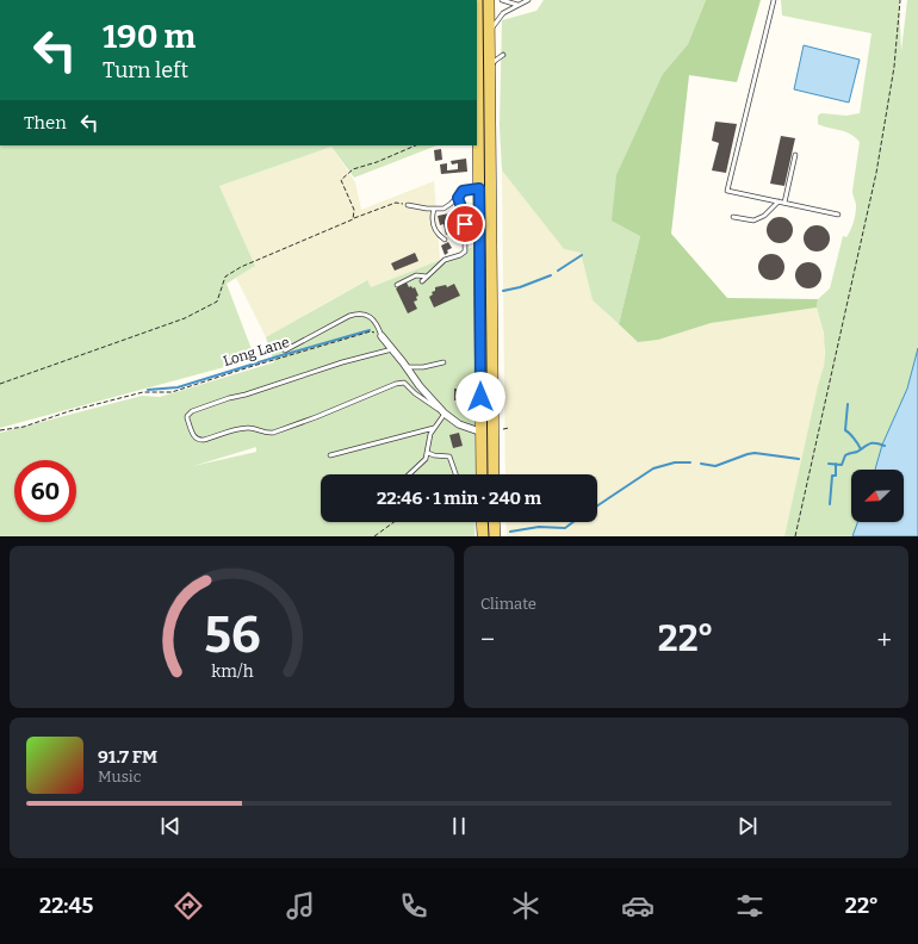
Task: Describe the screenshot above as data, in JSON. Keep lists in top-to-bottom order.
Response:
{
  "streets": {
    "path": ["Long Lane"]
  },
  "north": "bottom left",
  "page": {
    "turn": ["190 m", "Turn left"],
    "then": "Then",
    "limit": "60",
    "trip": "22:46 · 1 min · 240 m",
    "tile": "Climate",
    "heat": ["−", "22°", "+"],
    "song": ["91.7 FM", "Music"],
    "tabs": ["22:45", "22°"],
    "gauge": ["56", "km/h"]
  }
}
